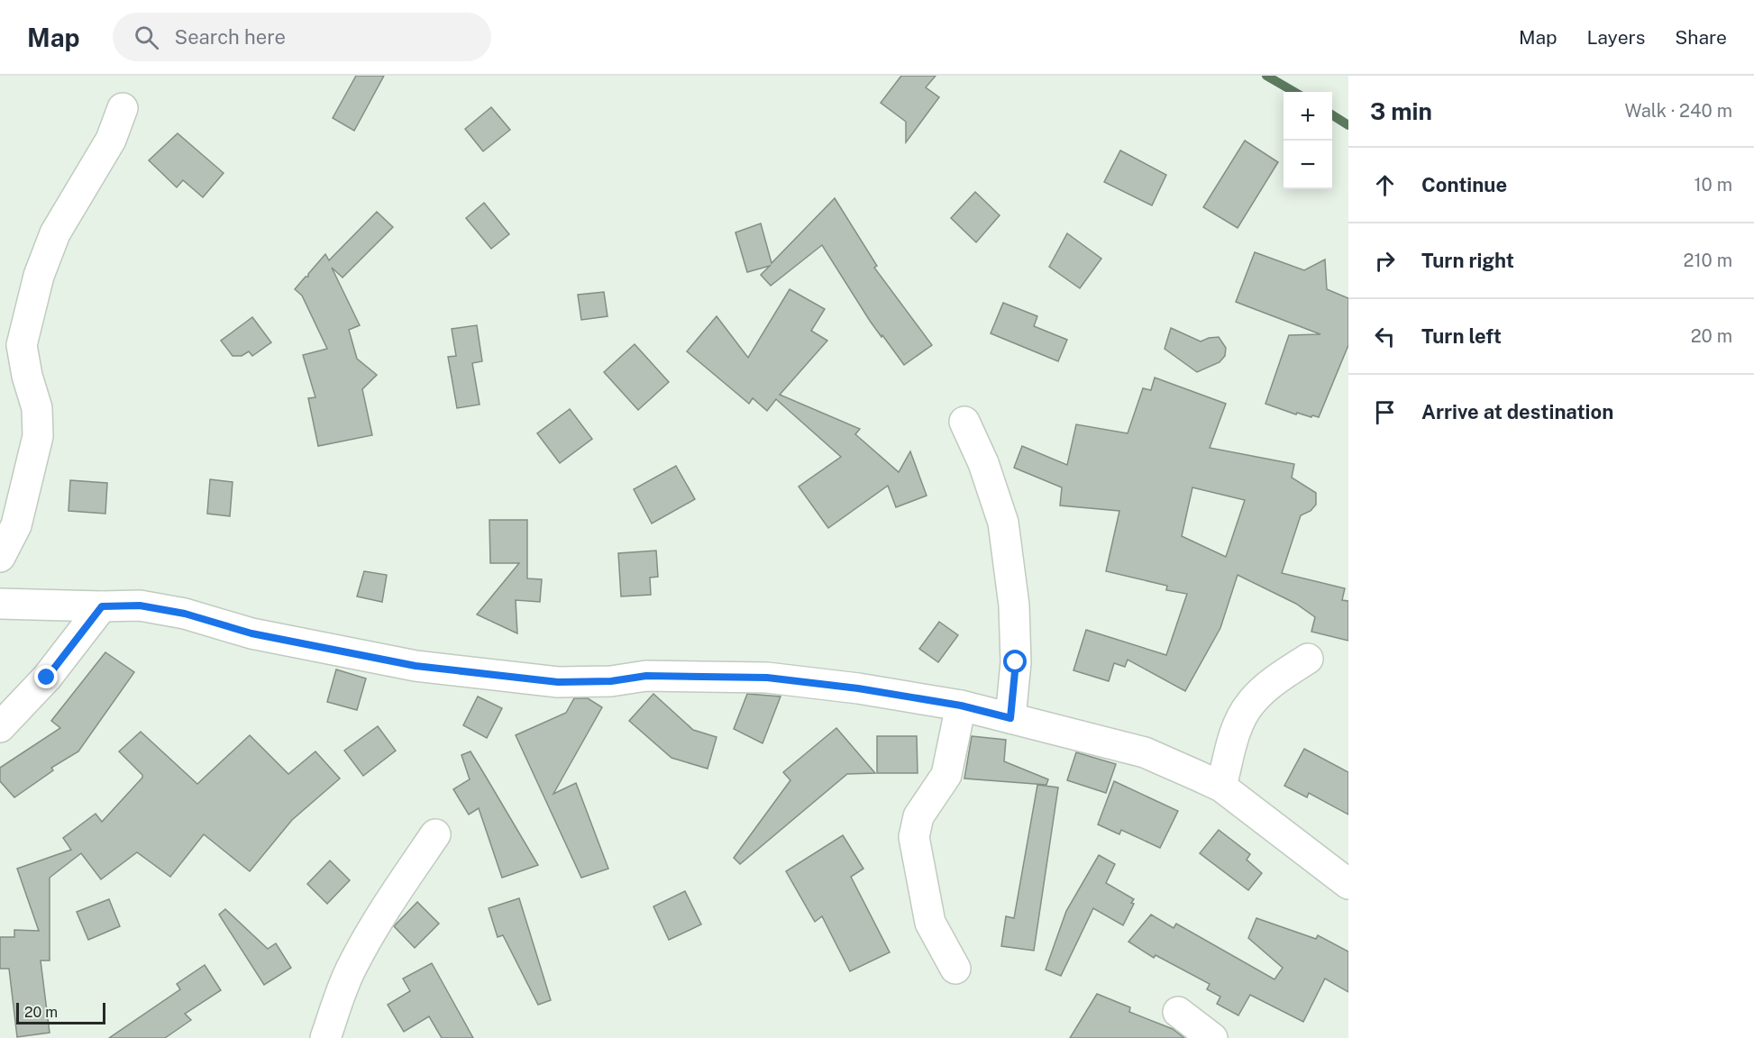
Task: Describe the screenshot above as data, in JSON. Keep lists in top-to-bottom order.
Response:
{
  "scale_bar": "20 m",
  "page": {
    "header": "Map",
    "search": "Search here",
    "nav": ["Map", "Layers", "Share"],
    "heading": ["3 min", "Walk · 240 m"],
    "map_buttons": ["+", "−"],
    "list": [
      ["Continue", "10 m"],
      ["Turn right", "210 m"],
      ["Turn left", "20 m"],
      "Arrive at destination"
    ],
    "scale": "20 m"
  }
}
